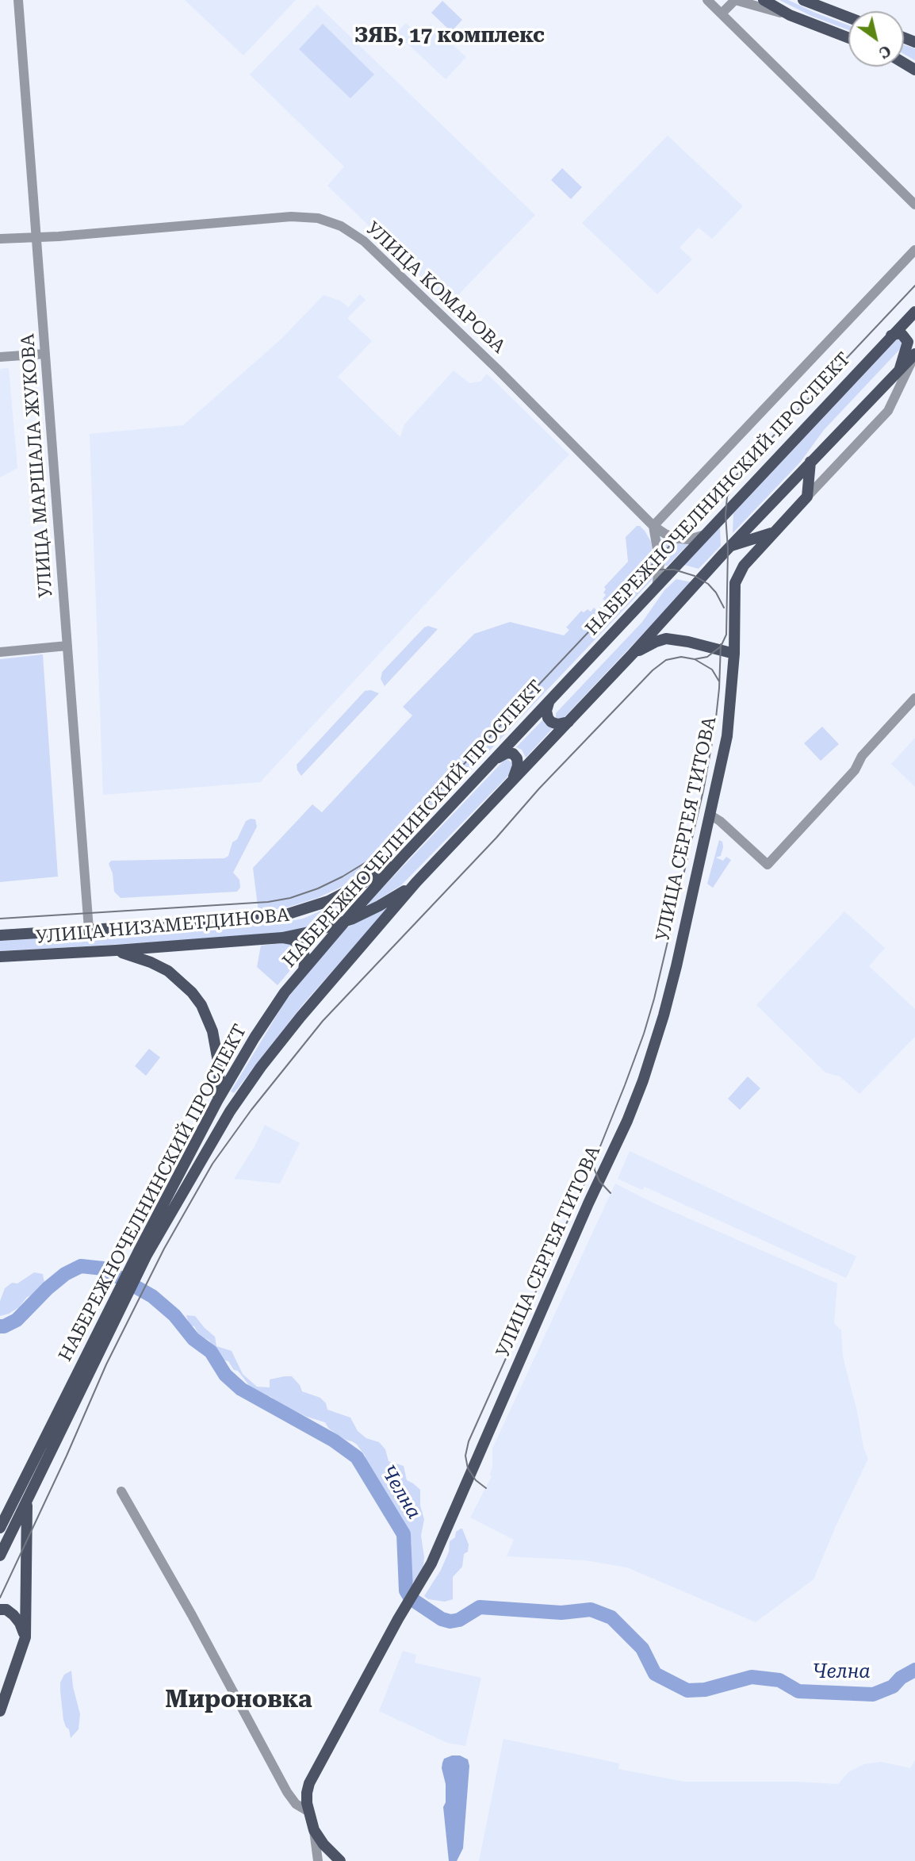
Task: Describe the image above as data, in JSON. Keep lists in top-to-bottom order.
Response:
{
  "streets": {
    "main road": ["НАБЕРЕЖНОЧЕЛНИНСКИЙ ПРОСПЕКТ", "УЛИЦА СЕРГЕЯ ТИТОВА", "УЛИЦА НИЗАМЕТДИНОВА"],
    "street": ["УЛИЦА КОМАРОВА", "УЛИЦА МАРШАЛА ЖУКОВА"]
  },
  "crossings": [
    ["УЛИЦА КОМАРОВА", "УЛИЦА МАРШАЛА ЖУКОВА"],
    ["УЛИЦА КОМАРОВА", "НАБЕРЕЖНОЧЕЛНИНСКИЙ ПРОСПЕКТ"],
    ["УЛИЦА МАРШАЛА ЖУКОВА", "УЛИЦА НИЗАМЕТДИНОВА"],
    ["НАБЕРЕЖНОЧЕЛНИНСКИЙ ПРОСПЕКТ", "УЛИЦА НИЗАМЕТДИНОВА"]
  ],
  "districts": ["ЗЯБ, 17 комплекс", "Мироновка"],
  "water": ["Челна"],
  "north": "bottom right"
}
